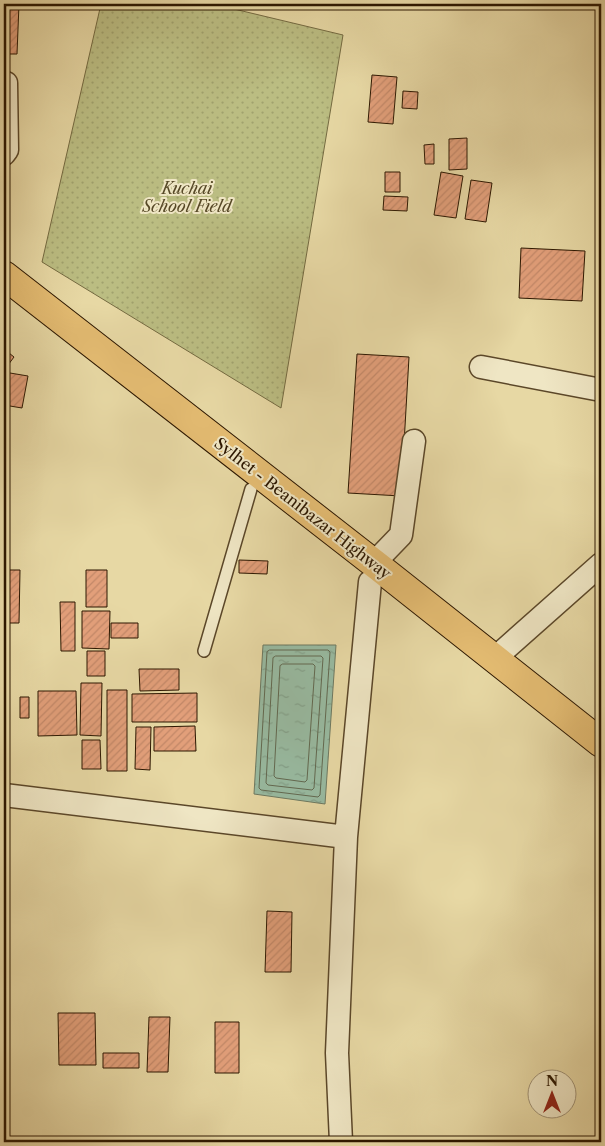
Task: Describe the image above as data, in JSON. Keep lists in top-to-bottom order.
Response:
{
  "streets": {
    "main road": ["Sylhet - Beanibazar Highway"]
  },
  "parks": ["Kuchai School Field"],
  "north": "top"
}
